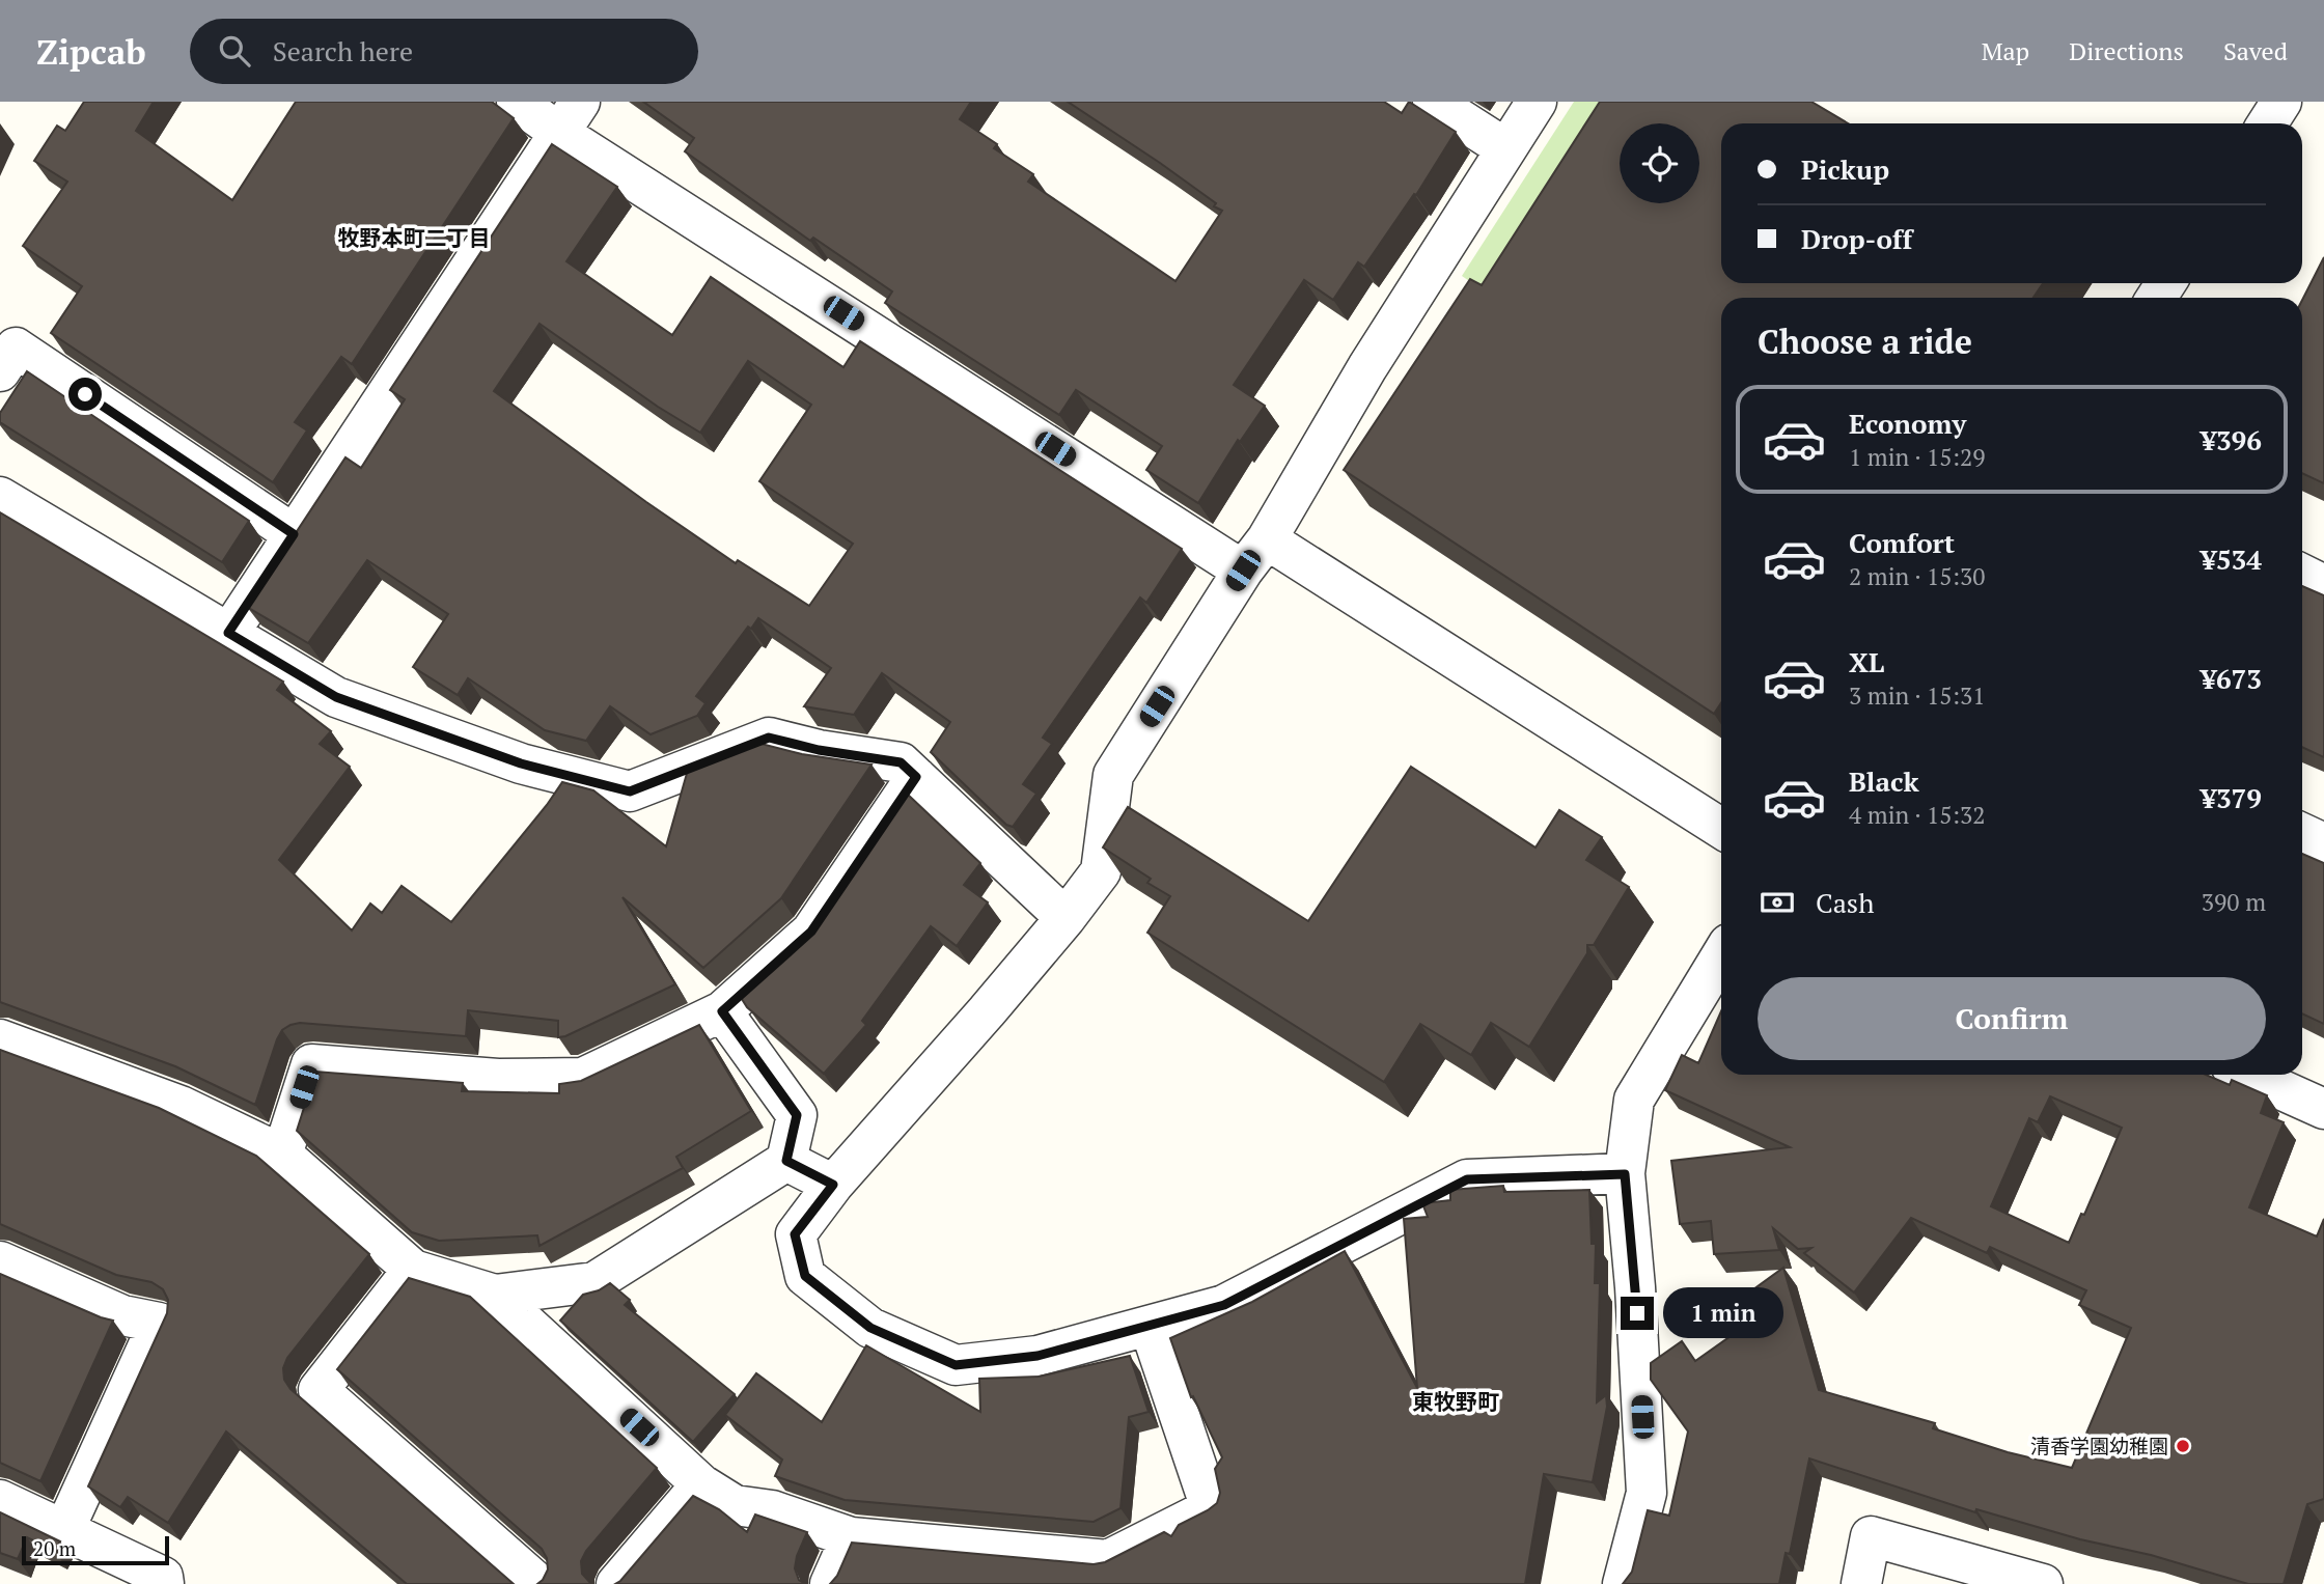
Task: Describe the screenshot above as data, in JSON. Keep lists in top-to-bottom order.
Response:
{
  "districts": ["牧野本町二丁目", "東牧野町"],
  "places": ["清香学園幼稚園"],
  "scale_bar": "20 m",
  "page": {
    "header": "Zipcab",
    "search": "Search here",
    "nav": ["Map", "Directions", "Saved"],
    "banner": ["Pickup", "Drop-off"],
    "heading": "Choose a ride",
    "list": [
      {
        "name": "Economy",
        "note": "1 min · 15:29",
        "value": "¥396"
      },
      {
        "name": "Comfort",
        "note": "2 min · 15:30",
        "value": "¥534"
      },
      {
        "name": "XL",
        "note": "3 min · 15:31",
        "value": "¥673"
      },
      {
        "name": "Black",
        "note": "4 min · 15:32",
        "value": "¥379"
      }
    ],
    "pay": ["Cash", "390 m"],
    "buttons": "Confirm",
    "bubble": "1 min",
    "scale": "20 m"
  }
}
